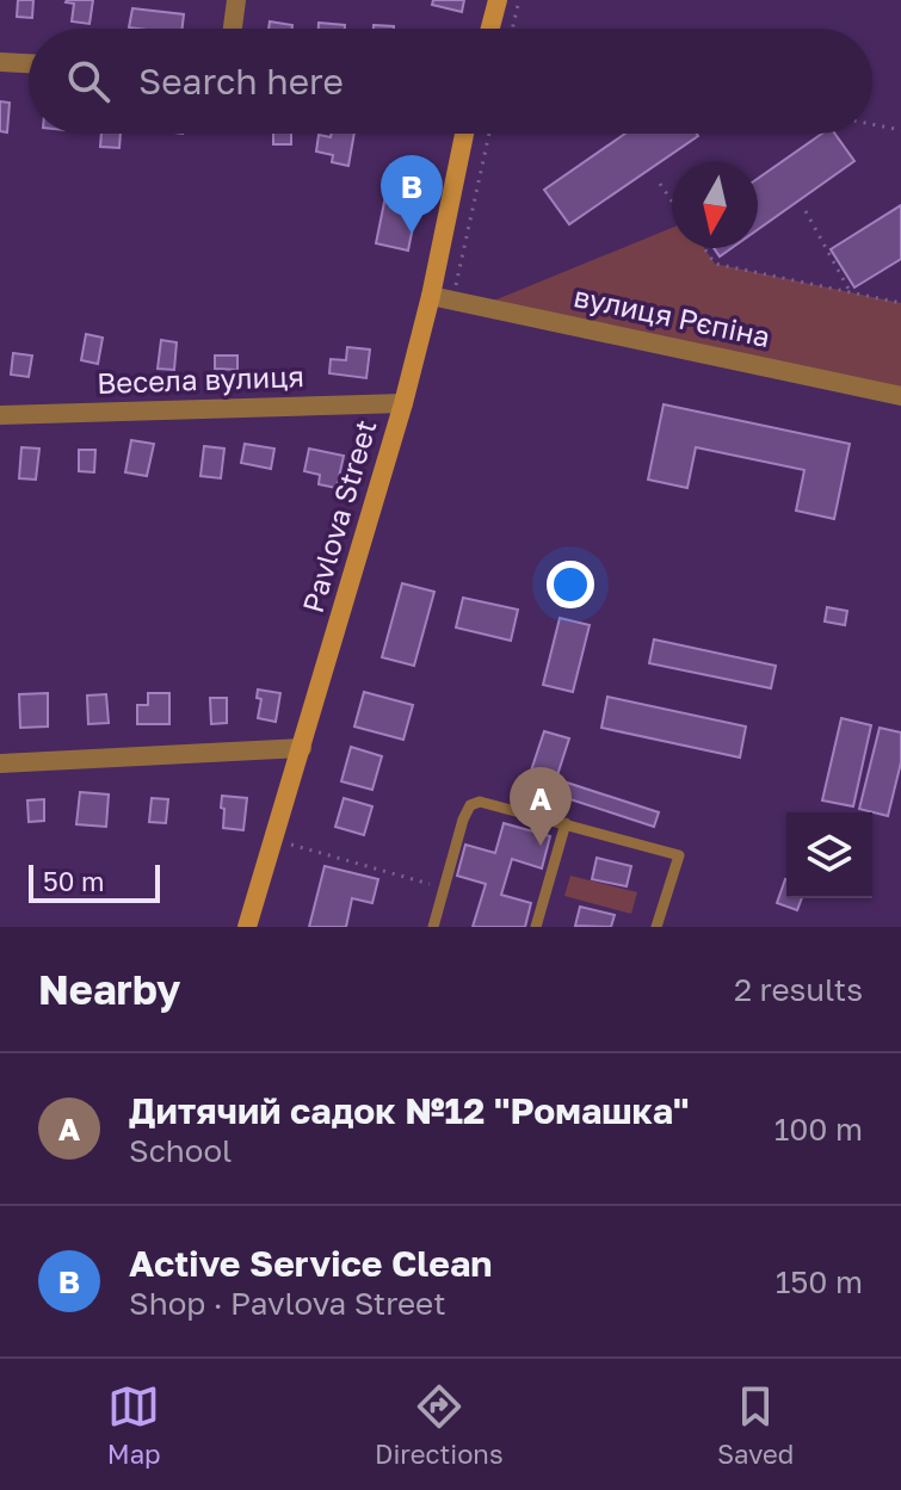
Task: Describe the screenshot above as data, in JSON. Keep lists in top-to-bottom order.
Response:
{
  "streets": {
    "street": ["вулиця Рєпіна", "Весела вулиця", "Pavlova Street"]
  },
  "crossings": [
    ["вулиця Рєпіна", "Pavlova Street"],
    ["Весела вулиця", "Pavlova Street"]
  ],
  "scale_bar": "50 m",
  "north": "bottom",
  "page": {
    "search": "Search here",
    "pins": ["B", "A"],
    "scale": "50 m",
    "heading": ["Nearby", "2 results"],
    "list": [
      {
        "mark": "A",
        "name": "Дитячий садок №12 \"Ромашка\"",
        "note": "School",
        "value": "100 m"
      },
      {
        "mark": "B",
        "name": "Active Service Clean",
        "note": "Shop · Pavlova Street",
        "value": "150 m"
      }
    ],
    "nav": ["Map", "Directions", "Saved"]
  }
}
